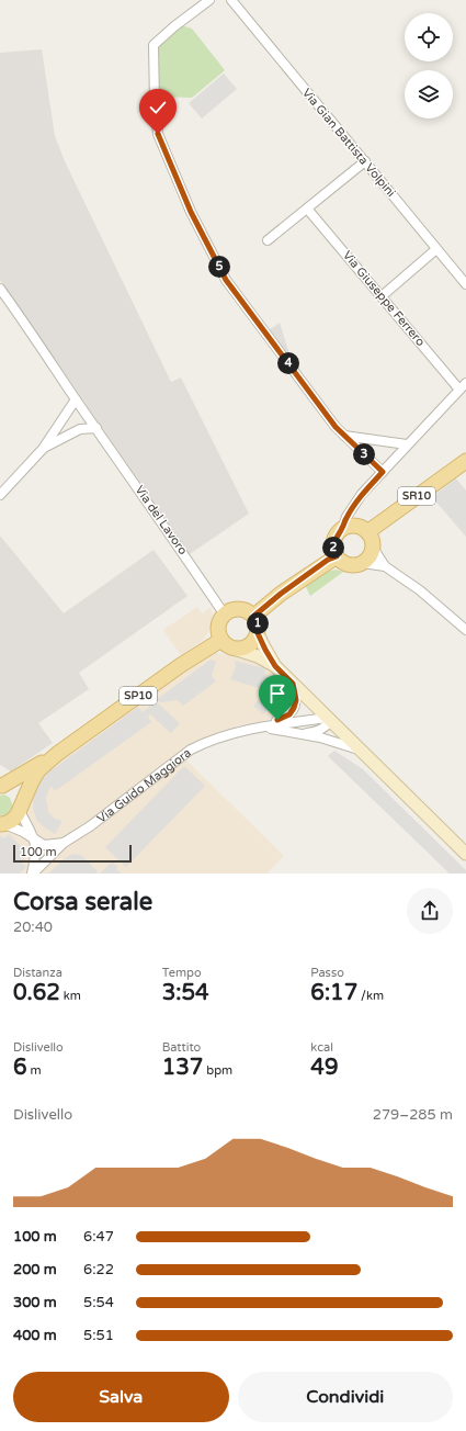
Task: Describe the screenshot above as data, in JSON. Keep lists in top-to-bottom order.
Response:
{
  "streets": {
    "main road": ["SR10", "SP10"],
    "street": [
      "Via Gian Battista Volpini",
      "Via Giuseppe Ferrero",
      "Via del Lavoro",
      "Via Guido Maggiora"
    ]
  },
  "crossings": [
    ["Via del Lavoro", "SP10"],
    ["Via del Lavoro", "Via Guido Maggiora"],
    ["SP10", "Via Guido Maggiora"]
  ],
  "scale_bar": "100 m",
  "page": {
    "pins": [
      "5",
      "4",
      "3",
      "2",
      "1"
    ],
    "scale": "100 m",
    "heading": ["Corsa serale", "20:40"],
    "stats": [
      ["Distanza", "0.62 km"],
      ["Tempo", "3:54"],
      ["Passo", "6:17 /km"],
      ["Dislivello", "6 m"],
      ["Battito", "137 bpm"],
      ["kcal", "49"]
    ],
    "chart": ["Dislivello", "279–285 m"],
    "list": [
      {
        "name": "100 m",
        "note": "6:47"
      },
      {
        "name": "200 m",
        "note": "6:22"
      },
      {
        "name": "300 m",
        "note": "5:54"
      },
      {
        "name": "400 m",
        "note": "5:51"
      }
    ],
    "buttons": ["Salva", "Condividi"]
  }
}
